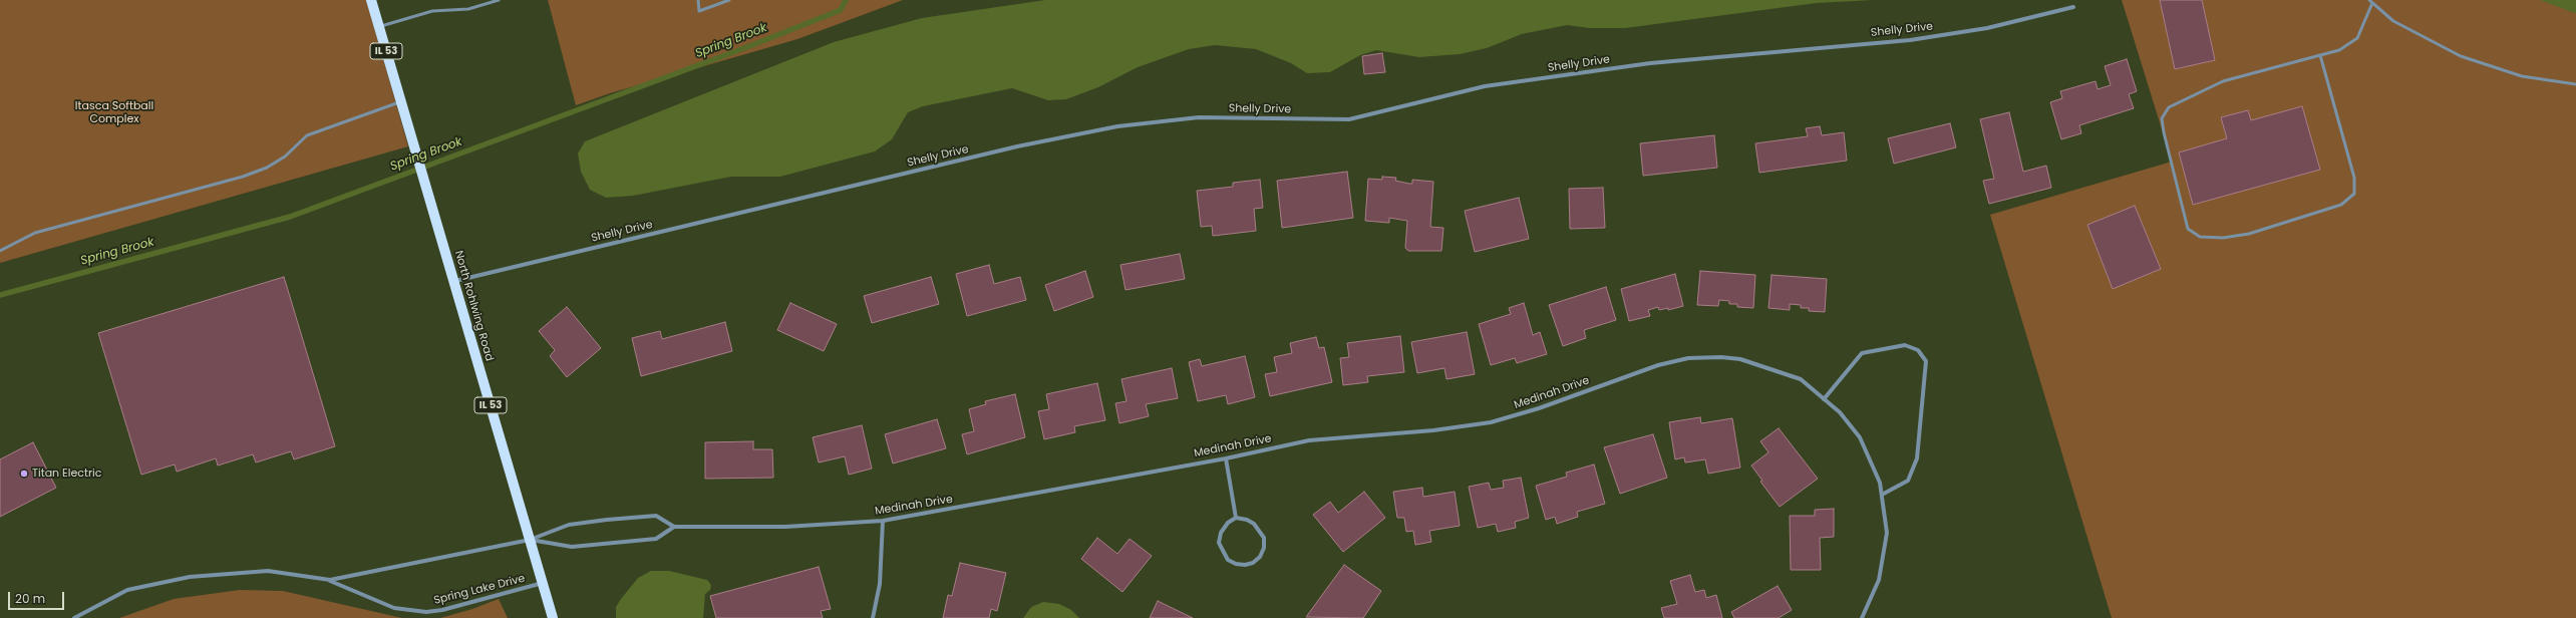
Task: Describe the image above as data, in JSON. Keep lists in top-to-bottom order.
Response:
{
  "streets": {
    "main road": ["IL 53", "North Rohlwing Road"],
    "street": ["Shelly Drive", "Medinah Drive", "Spring Lake Drive"]
  },
  "crossings": [
    ["Shelly Drive", "North Rohlwing Road"],
    ["North Rohlwing Road", "Spring Lake Drive"]
  ],
  "water": ["Spring Brook"],
  "parks": ["Itasca Softball Complex"],
  "places": ["Titan Electric"],
  "scale_bar": "20 m"
}
